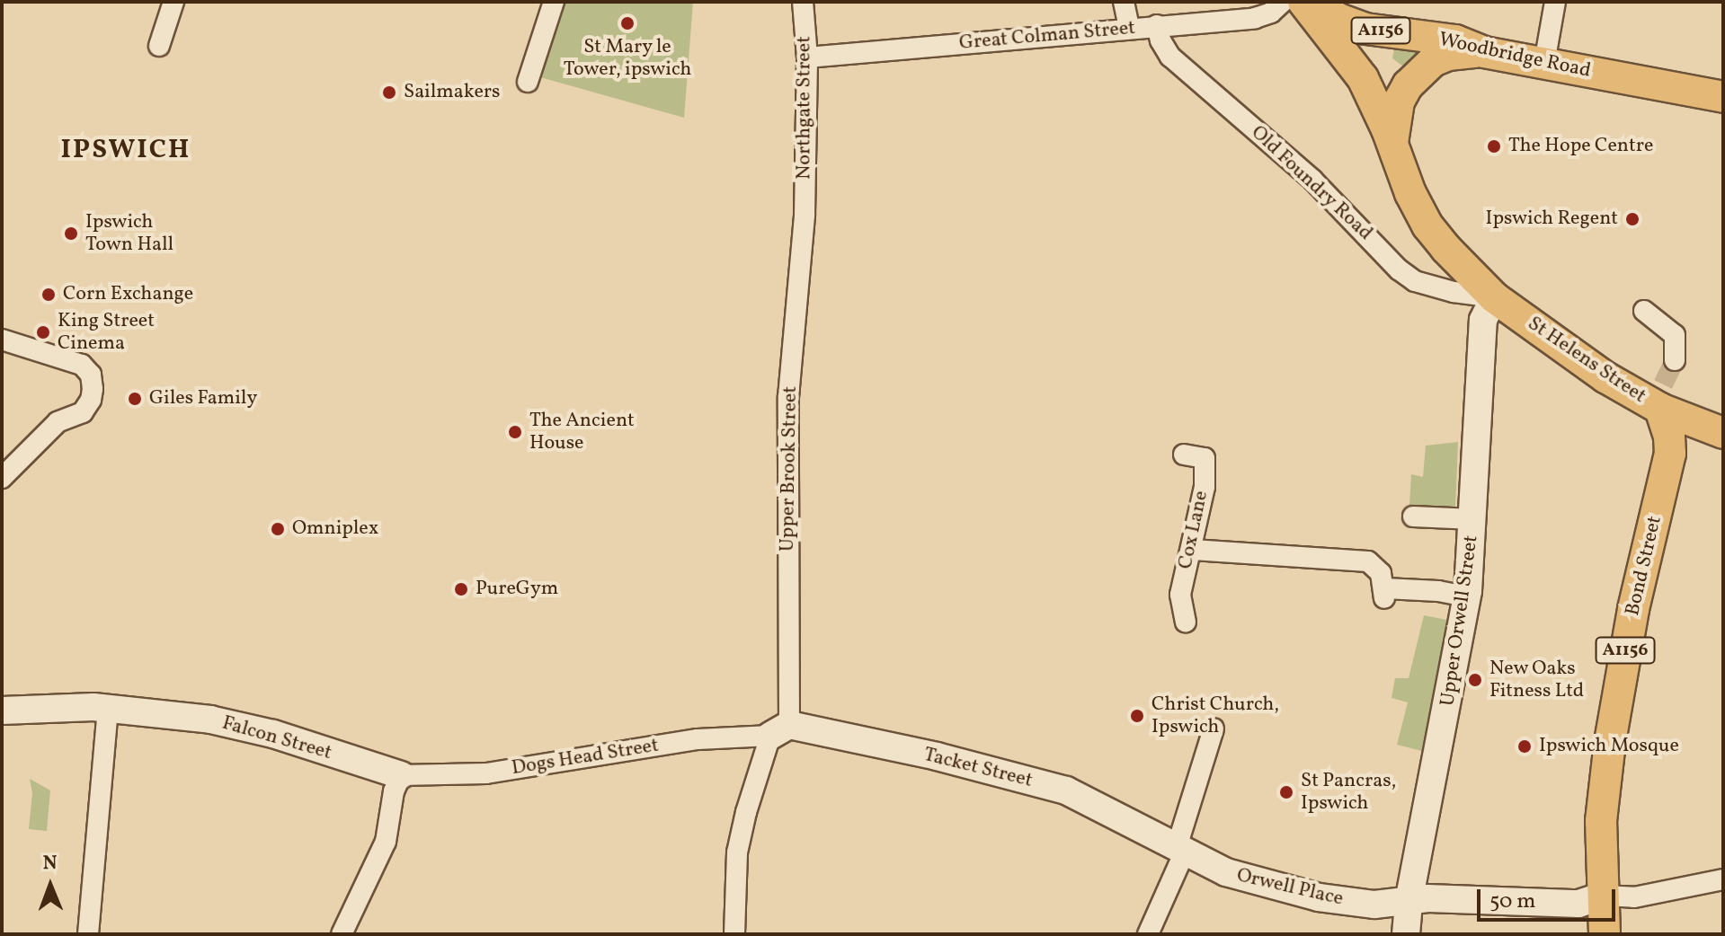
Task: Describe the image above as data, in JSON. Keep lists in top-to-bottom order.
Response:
{
  "streets": {
    "main road": [
      "A1156",
      "Woodbridge Road",
      "St Helens Street",
      "Bond Street"
    ],
    "street": [
      "Great Colman Street",
      "Northgate Street",
      "Old Foundry Road",
      "Upper Brook Street",
      "Cox Lane",
      "Upper Orwell Street",
      "Falcon Street",
      "Dogs Head Street",
      "Tacket Street",
      "Orwell Place"
    ]
  },
  "crossings": [
    ["A1156", "Woodbridge Road"],
    ["A1156", "Old Foundry Road"],
    ["A1156", "St Helens Street"],
    ["A1156", "Bond Street"],
    ["A1156", "Upper Orwell Street"],
    ["A1156", "Orwell Place"],
    ["Great Colman Street", "Northgate Street"],
    ["Great Colman Street", "Old Foundry Road"],
    ["Northgate Street", "Upper Brook Street"],
    ["Old Foundry Road", "St Helens Street"],
    ["Old Foundry Road", "Upper Orwell Street"],
    ["St Helens Street", "Bond Street"],
    ["St Helens Street", "Upper Orwell Street"],
    ["Upper Brook Street", "Dogs Head Street"],
    ["Upper Brook Street", "Tacket Street"],
    ["Bond Street", "Orwell Place"],
    ["Upper Orwell Street", "Orwell Place"],
    ["Falcon Street", "Dogs Head Street"],
    ["Dogs Head Street", "Tacket Street"],
    ["Tacket Street", "Orwell Place"]
  ],
  "districts": ["IPSWICH"],
  "places": [
    "St Mary le Tower, ipswich",
    "Sailmakers",
    "The Hope Centre",
    "Ipswich Regent",
    "Ipswich Town Hall",
    "Corn Exchange",
    "King Street Cinema",
    "Giles Family",
    "The Ancient House",
    "Omniplex",
    "PureGym",
    "New Oaks Fitness Ltd",
    "Christ Church, Ipswich",
    "Ipswich Mosque",
    "St Pancras, Ipswich"
  ],
  "scale_bar": "50 m",
  "north": "top"
}
